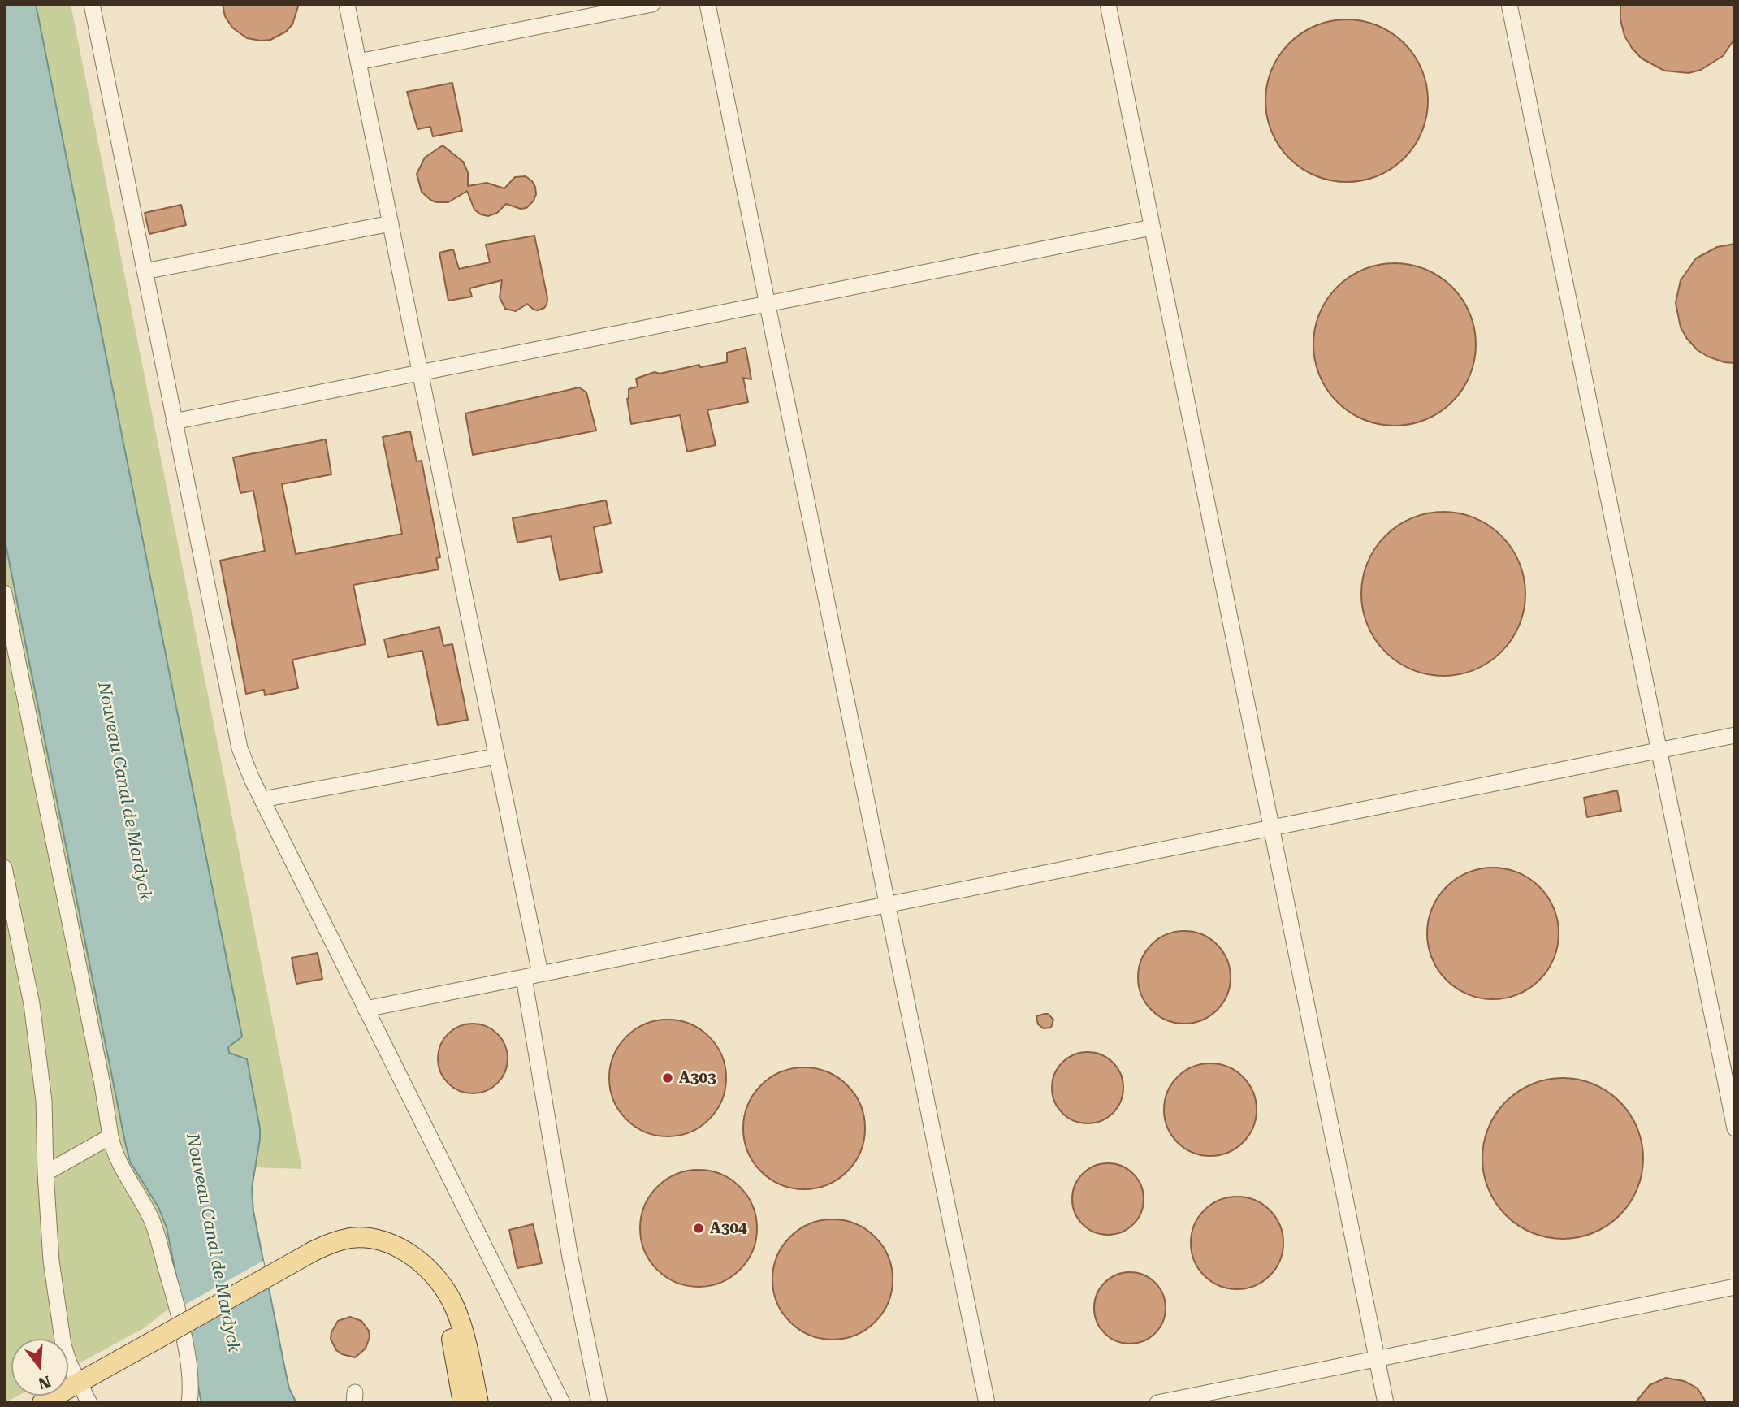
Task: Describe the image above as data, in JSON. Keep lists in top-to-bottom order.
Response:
{
  "water": ["Nouveau Canal de Mardyck"],
  "places": ["A303", "A304"],
  "north": "bottom"
}
